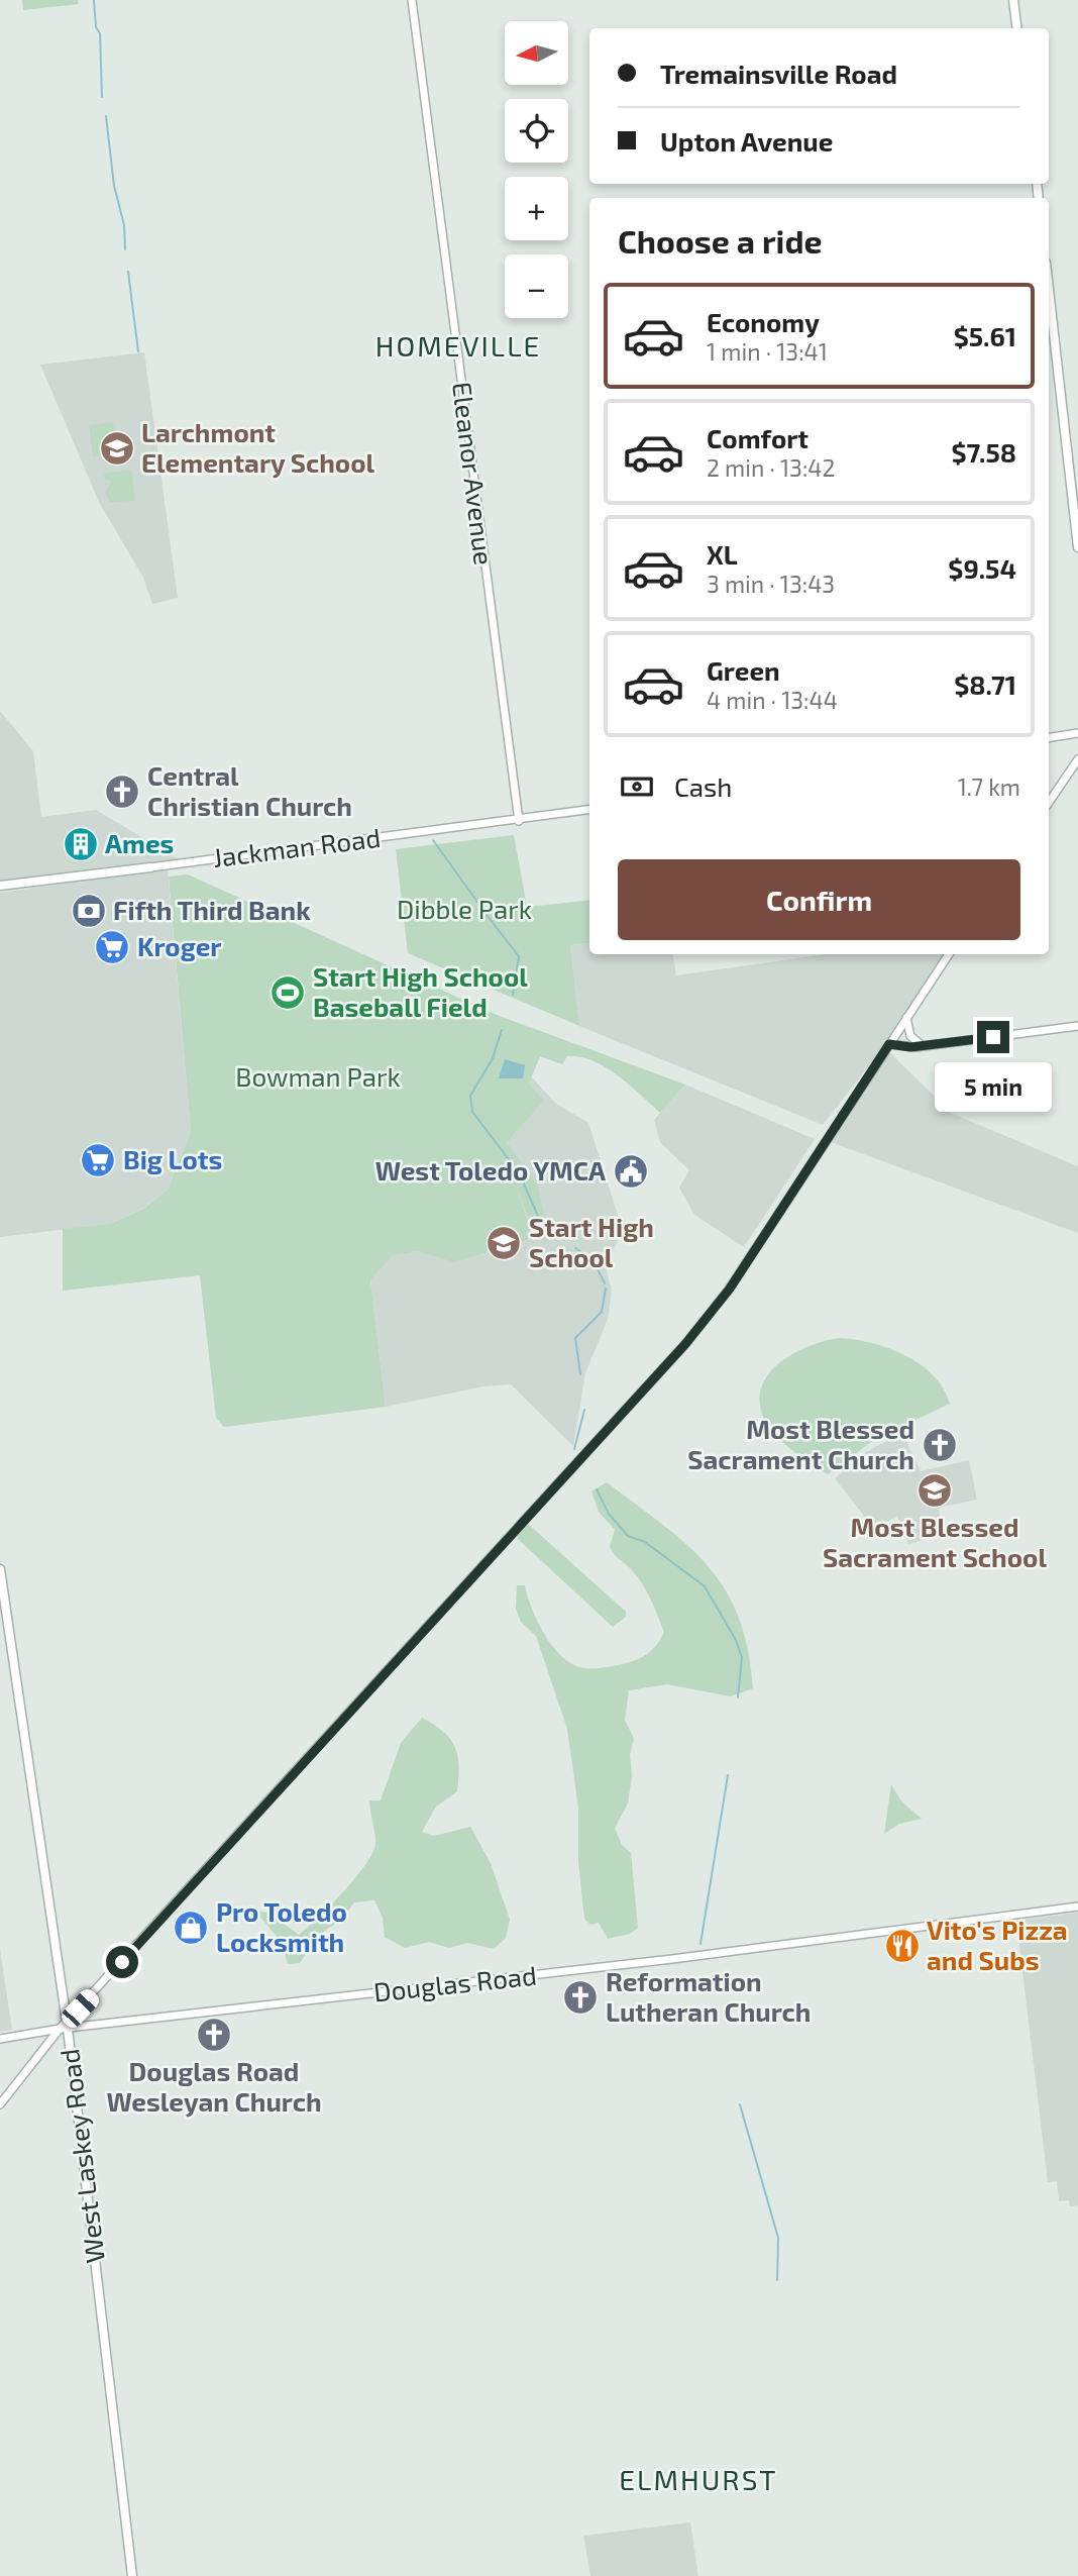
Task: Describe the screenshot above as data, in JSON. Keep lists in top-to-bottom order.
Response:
{
  "streets": {
    "main road": ["Jackman Road", "West Laskey Road"],
    "street": ["Eleanor Avenue", "Douglas Road"]
  },
  "crossings": [
    ["Eleanor Avenue", "Jackman Road"],
    ["Douglas Road", "West Laskey Road"]
  ],
  "districts": ["HOMEVILLE", "ELMHURST"],
  "parks": ["Dibble Park", "Bowman Park"],
  "places": {
    "school or university": ["Larchmont Elementary School", "Start High School", "Most Blessed Sacrament School"],
    "church": [
      "Central Christian Church",
      "Most Blessed Sacrament Church",
      "Reformation Lutheran Church",
      "Douglas Road Wesleyan Church"
    ],
    "building": ["Ames"],
    "bank": ["Fifth Third Bank"],
    "supermarket": ["Kroger", "Big Lots"],
    "sports": ["Start High School Baseball Field"],
    "public building": ["West Toledo YMCA"],
    "shop": ["Pro Toledo Locksmith"],
    "restaurant": ["Vito's Pizza and Subs"]
  },
  "north": "left",
  "page": {
    "map_buttons": ["+", "−"],
    "banner": ["Tremainsville Road", "Upton Avenue"],
    "heading": "Choose a ride",
    "list": [
      {
        "name": "Economy",
        "note": "1 min · 13:41",
        "value": "$5.61"
      },
      {
        "name": "Comfort",
        "note": "2 min · 13:42",
        "value": "$7.58"
      },
      {
        "name": "XL",
        "note": "3 min · 13:43",
        "value": "$9.54"
      },
      {
        "name": "Green",
        "note": "4 min · 13:44",
        "value": "$8.71"
      }
    ],
    "pay": ["Cash", "1.7 km"],
    "buttons": "Confirm",
    "bubble": "5 min"
  }
}
